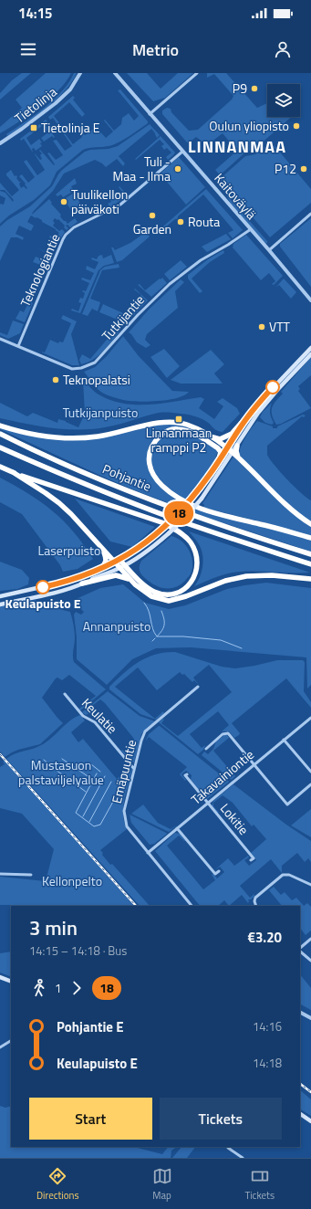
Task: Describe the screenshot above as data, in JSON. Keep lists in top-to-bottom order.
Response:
{
  "streets": {
    "highway": ["Pohjantie"],
    "street": [
      "Tietolinja",
      "Kaitoväylä",
      "Teknologiantie",
      "Tutkijantie",
      "Keulatie",
      "Emäpuuntie",
      "Takavainiontie",
      "Lokitie"
    ]
  },
  "crossings": [
    ["Kaitoväylä", "Teknologiantie"],
    ["Kaitoväylä", "Tutkijantie"],
    ["Teknologiantie", "Tutkijantie"],
    ["Keulatie", "Emäpuuntie"],
    ["Emäpuuntie", "Takavainiontie"],
    ["Takavainiontie", "Lokitie"]
  ],
  "districts": ["LINNANMAA"],
  "parks": [
    "Tutkijanpuisto",
    "Laserpuisto",
    "Annanpuisto",
    "Mustasuon palstaviljelyalue",
    "Kellonpelto"
  ],
  "places": {
    "other": [
      "P9",
      "Oulun yliopisto",
      "Tuli - Maa - Ilma",
      "P12",
      "Tuulikellon päiväkoti",
      "Garden",
      "Routa",
      "VTT",
      "Teknopalatsi",
      "Keulapuisto E"
    ],
    "transit": ["Tietolinja E", "Linnanmaan ramppi P2"]
  },
  "lines": ["bus line 18"],
  "page": {
    "status": "14:15",
    "header": "Metrio",
    "on_map": "18",
    "heading": ["3 min", "14:15 – 14:18 · Bus", "€3.20"],
    "legs": ["1", "18"],
    "list": [
      {
        "name": "Pohjantie E",
        "value": "14:16"
      },
      {
        "name": "Keulapuisto E",
        "value": "14:18"
      }
    ],
    "buttons": ["Start", "Tickets"],
    "tabs": ["Directions", "Map", "Tickets"]
  }
}
